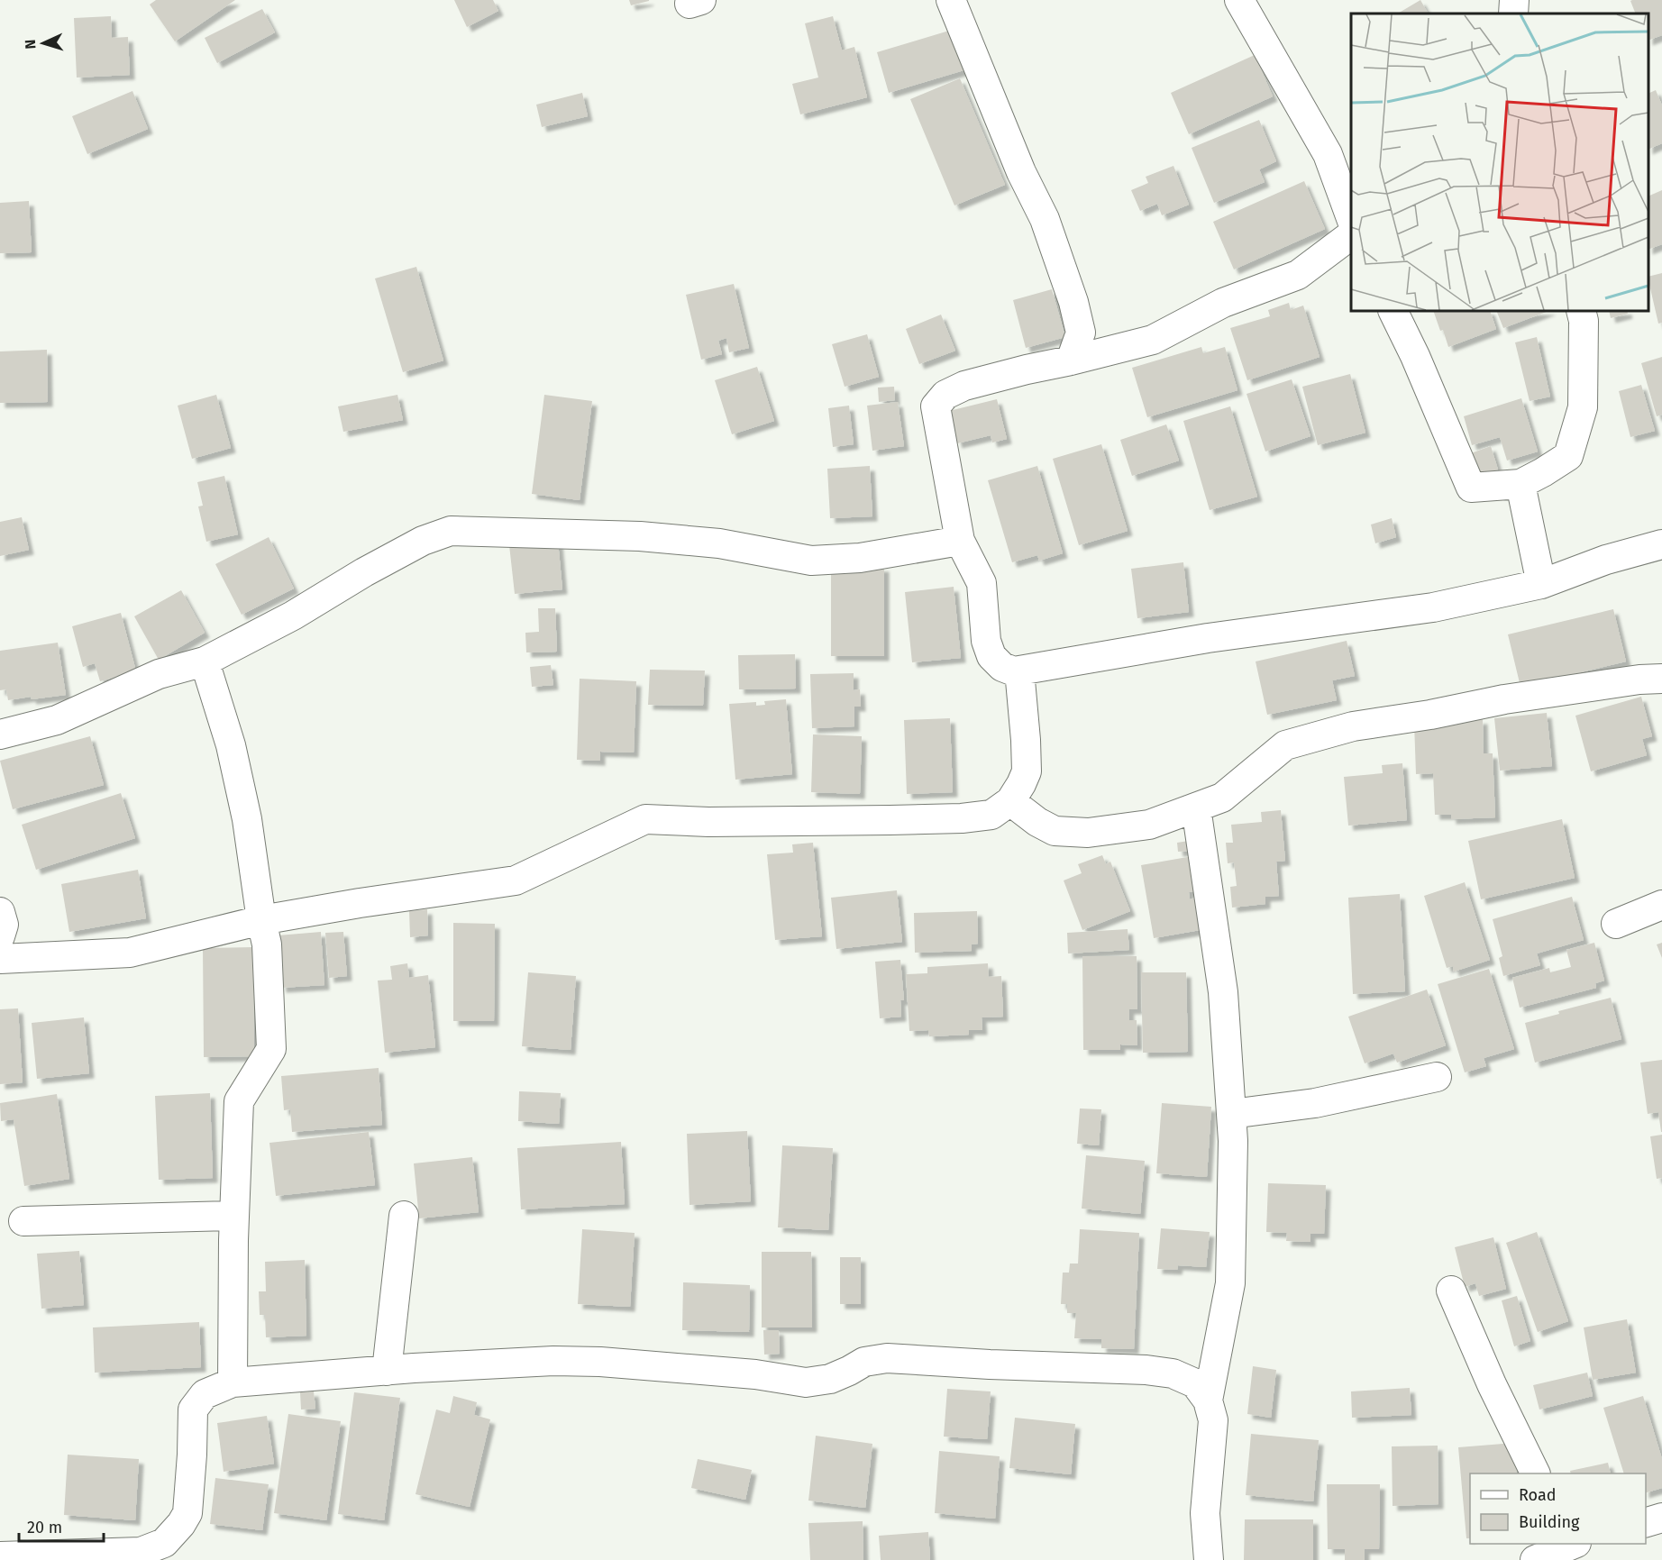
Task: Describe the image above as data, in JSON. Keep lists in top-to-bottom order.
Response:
{
  "legend": ["Road", "Building"],
  "scale_bar": "20 m",
  "north": "left"
}
